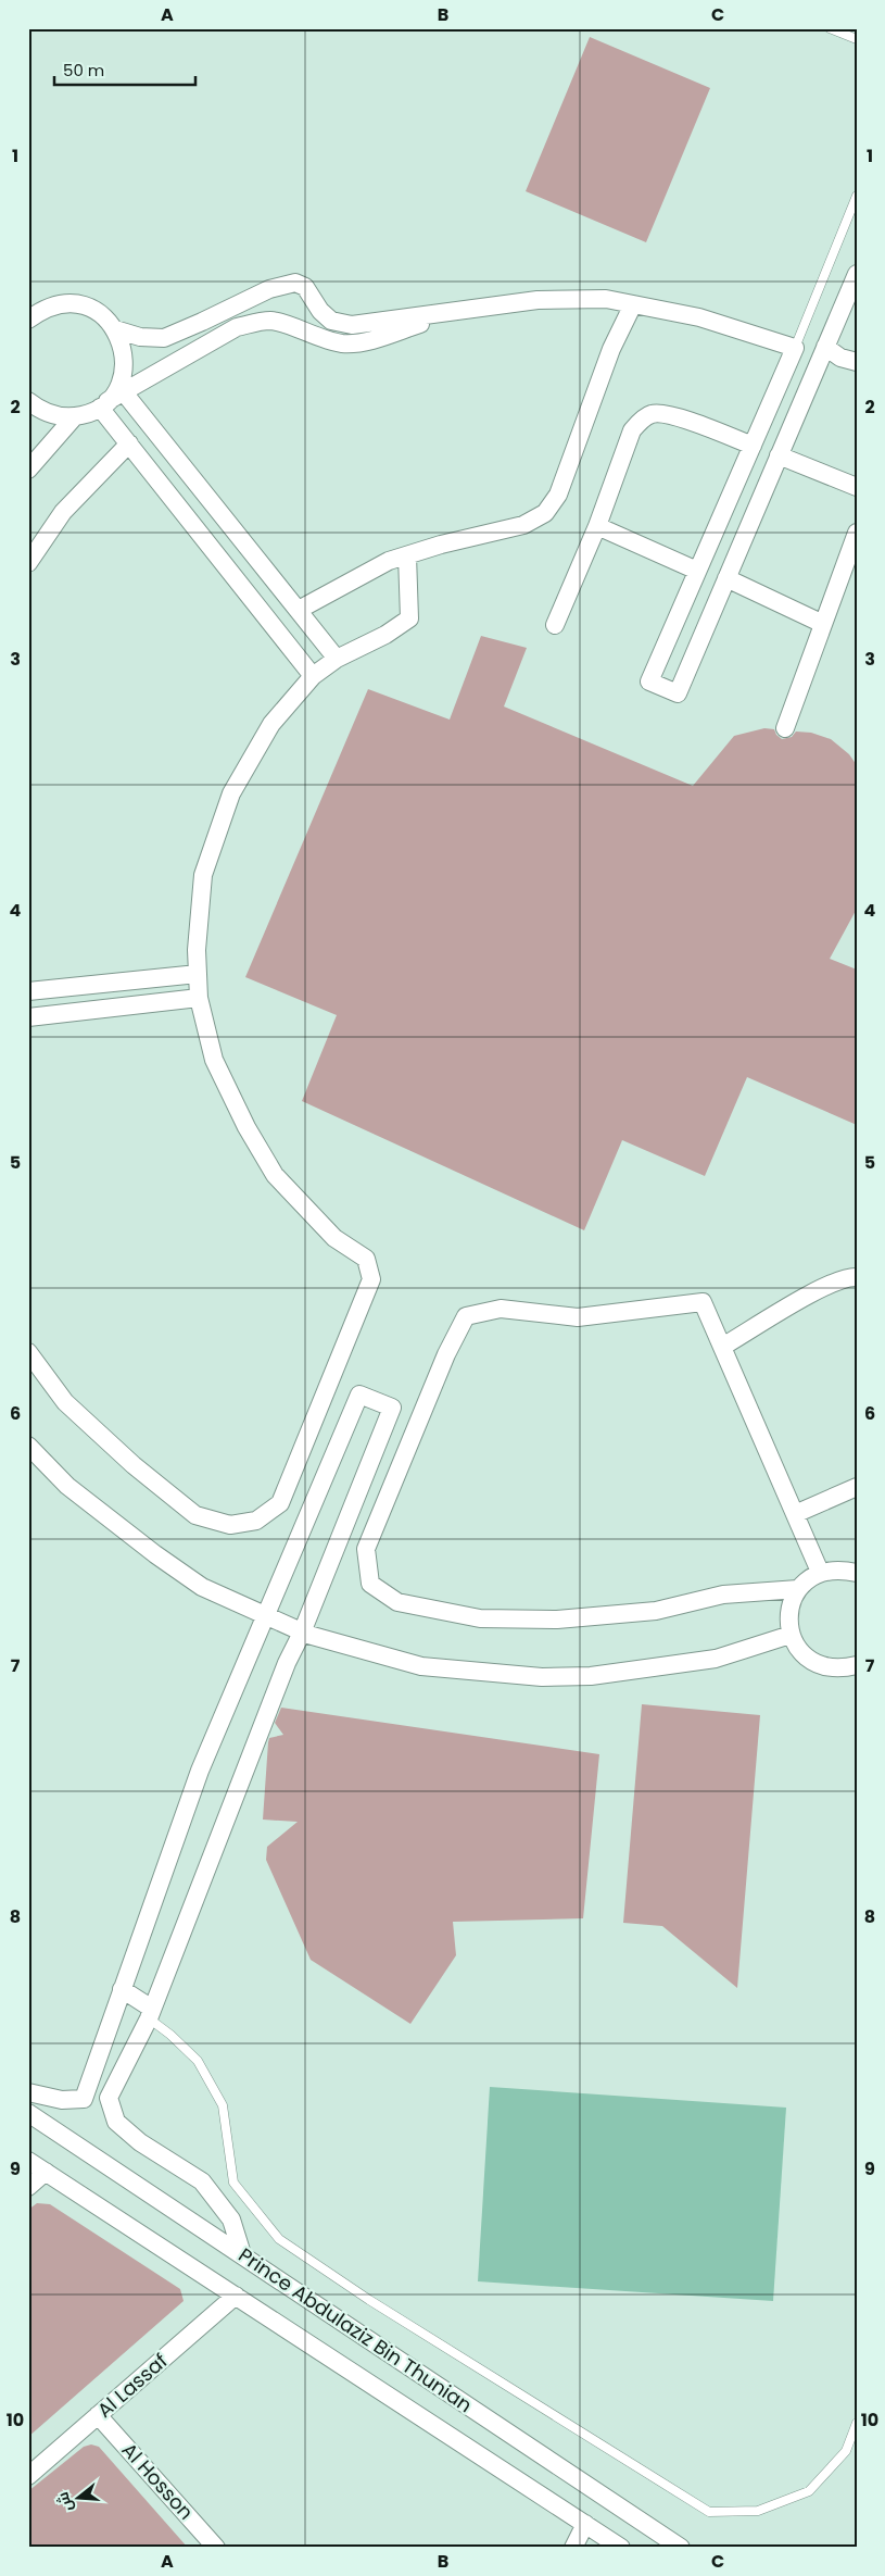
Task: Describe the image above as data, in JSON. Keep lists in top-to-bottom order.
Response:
{
  "streets": {
    "street": ["Prince Abdulaziz Bin Thunian", "Al Lassaf", "Al Hosson"]
  },
  "crossings": [
    ["Prince Abdulaziz Bin Thunian", "Al Lassaf"],
    ["Al Lassaf", "Al Hosson"]
  ],
  "scale_bar": "50 m",
  "north": "left",
  "grid": {
    "columns": ["A", "B", "C"],
    "rows": [
      "1",
      "2",
      "3",
      "4",
      "5",
      "6",
      "7",
      "8",
      "9",
      "10"
    ]
  }
}
